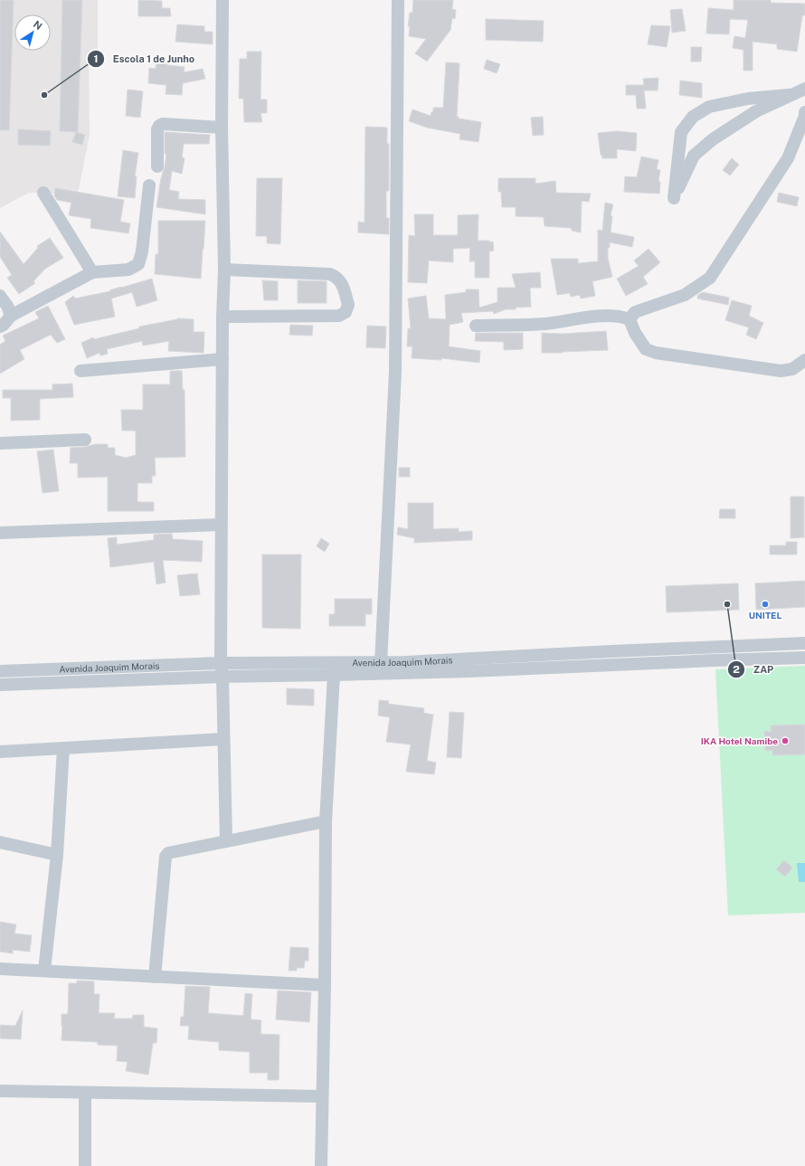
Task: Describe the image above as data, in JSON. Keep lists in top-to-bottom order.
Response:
{
  "streets": {
    "street": ["Avenida Joaquim Morais"]
  },
  "places": [
    "Escola 1 de Junho",
    "ZAP",
    "UNITEL",
    "IKA Hotel Namibe"
  ],
  "north": "top right"
}
